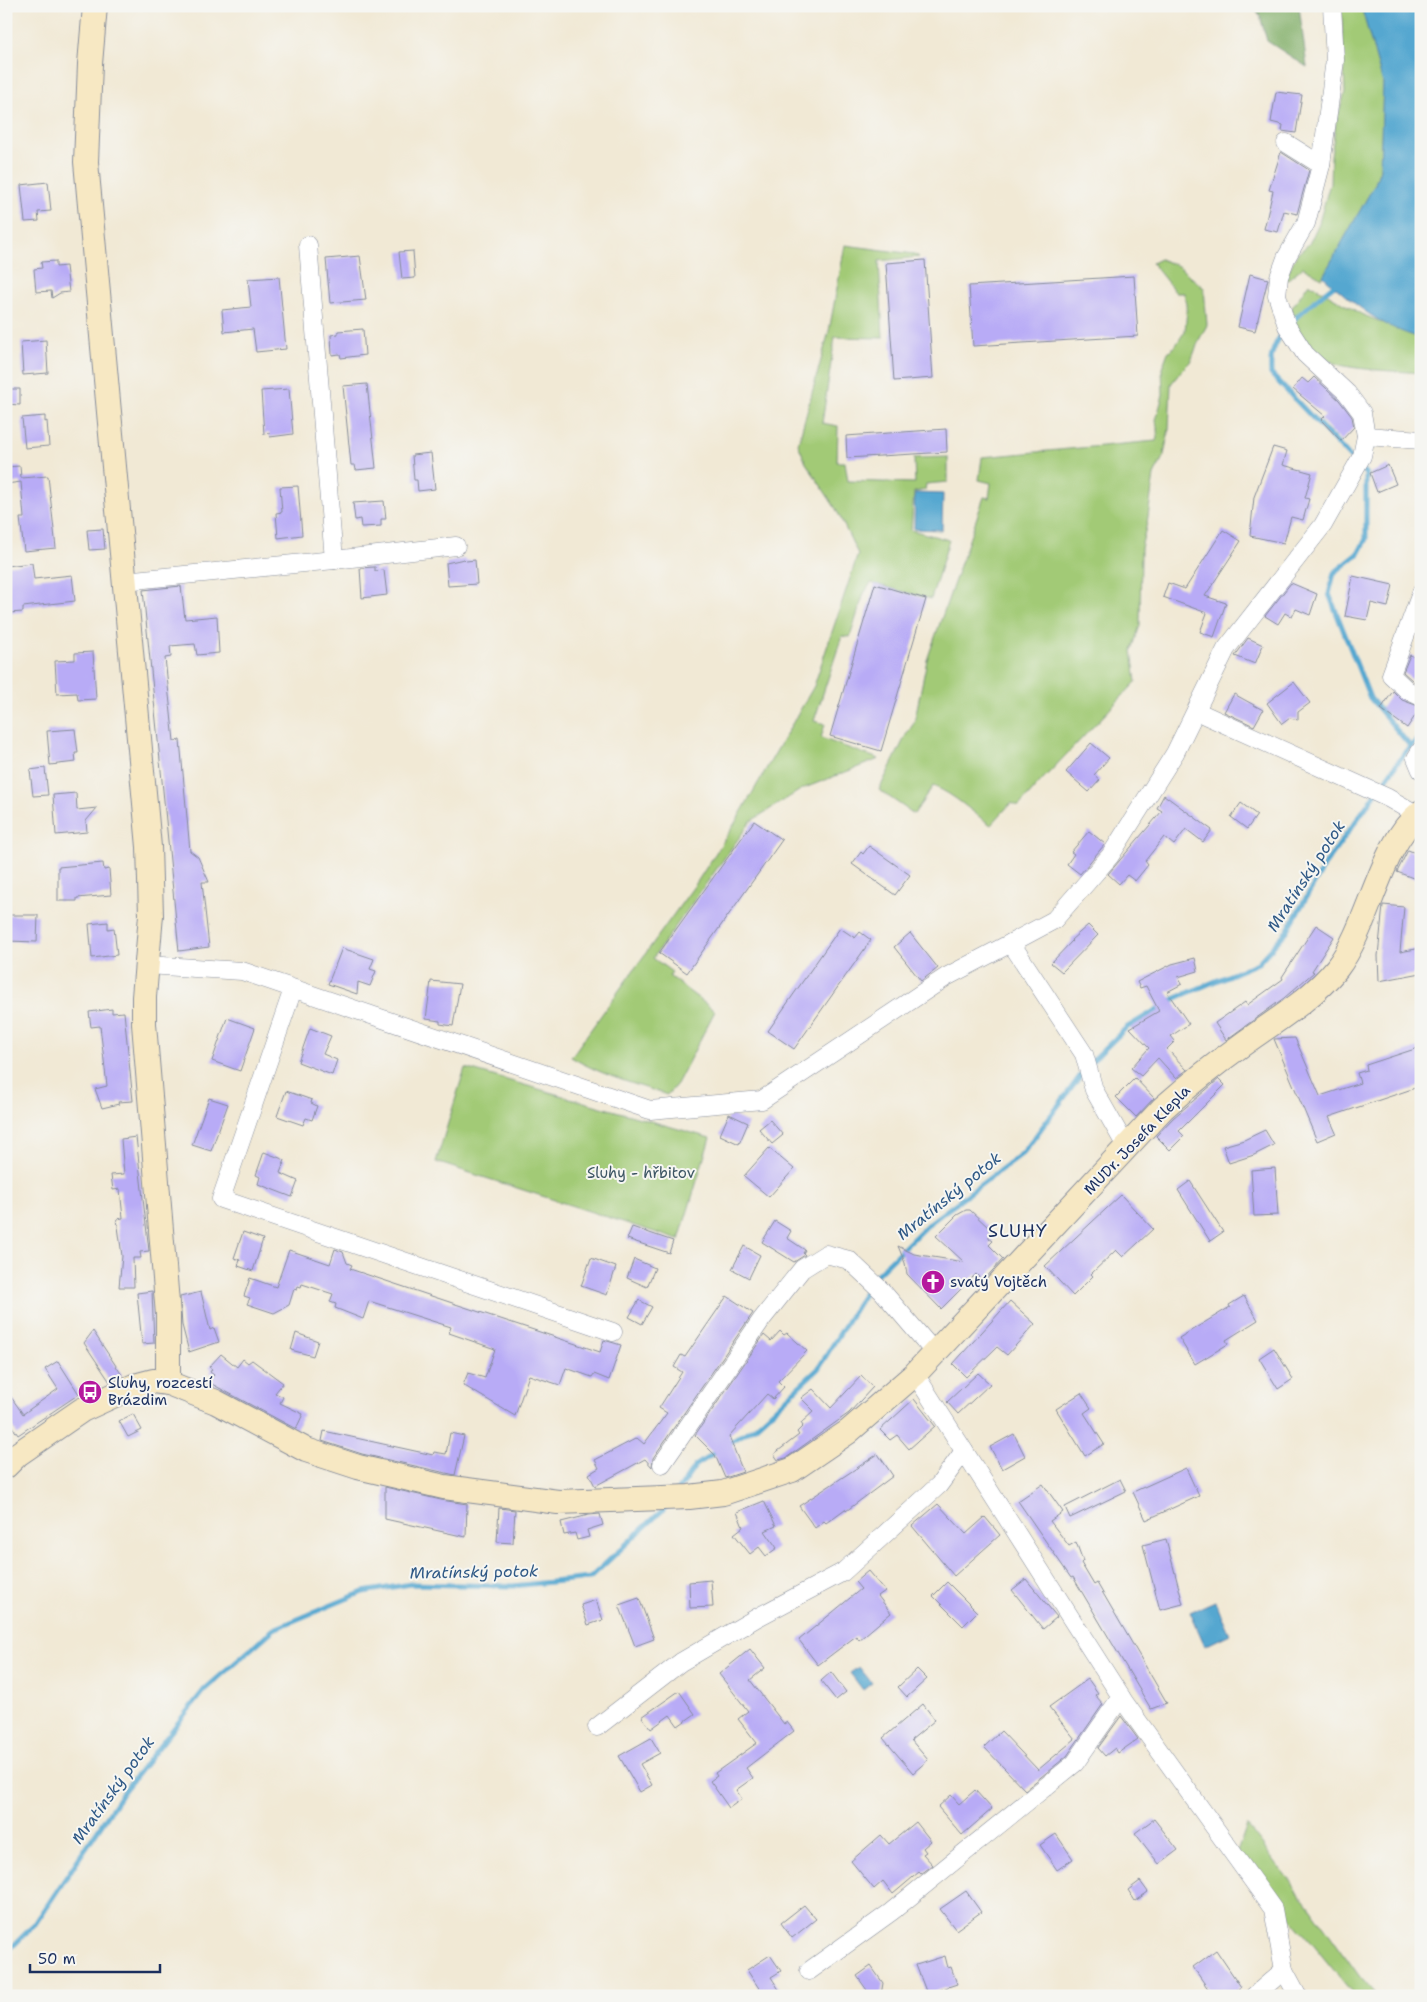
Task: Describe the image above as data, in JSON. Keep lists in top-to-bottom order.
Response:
{
  "streets": {
    "street": ["MUDr. Josefa Klepla"]
  },
  "districts": ["SLUHY"],
  "water": ["Mratínský potok"],
  "parks": ["Sluhy - hřbitov"],
  "places": {
    "church": ["svatý Vojtěch"],
    "bus stop": ["Sluhy, rozcestí Brázdim"]
  },
  "scale_bar": "50 m"
}
